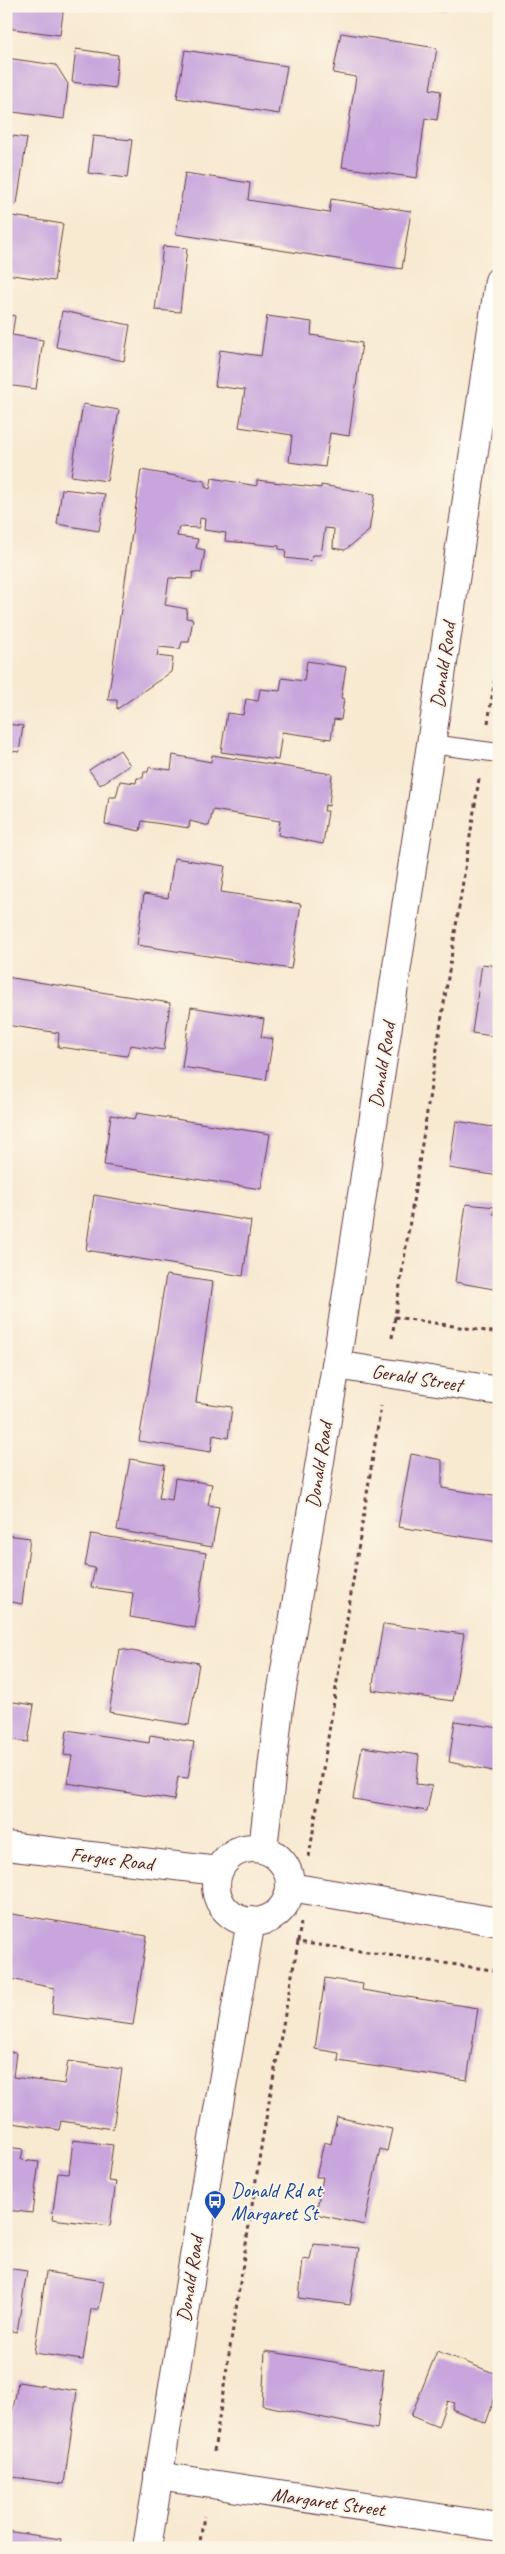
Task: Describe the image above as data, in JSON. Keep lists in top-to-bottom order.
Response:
{
  "streets": {
    "street": [
      "Donald Road",
      "Gerald Street",
      "Fergus Road",
      "Margaret Street"
    ]
  },
  "crossings": [
    ["Donald Road", "Gerald Street"],
    ["Donald Road", "Fergus Road"],
    ["Donald Road", "Margaret Street"]
  ],
  "places": {
    "bus stop": ["Donald Rd at Margaret St"]
  }
}
